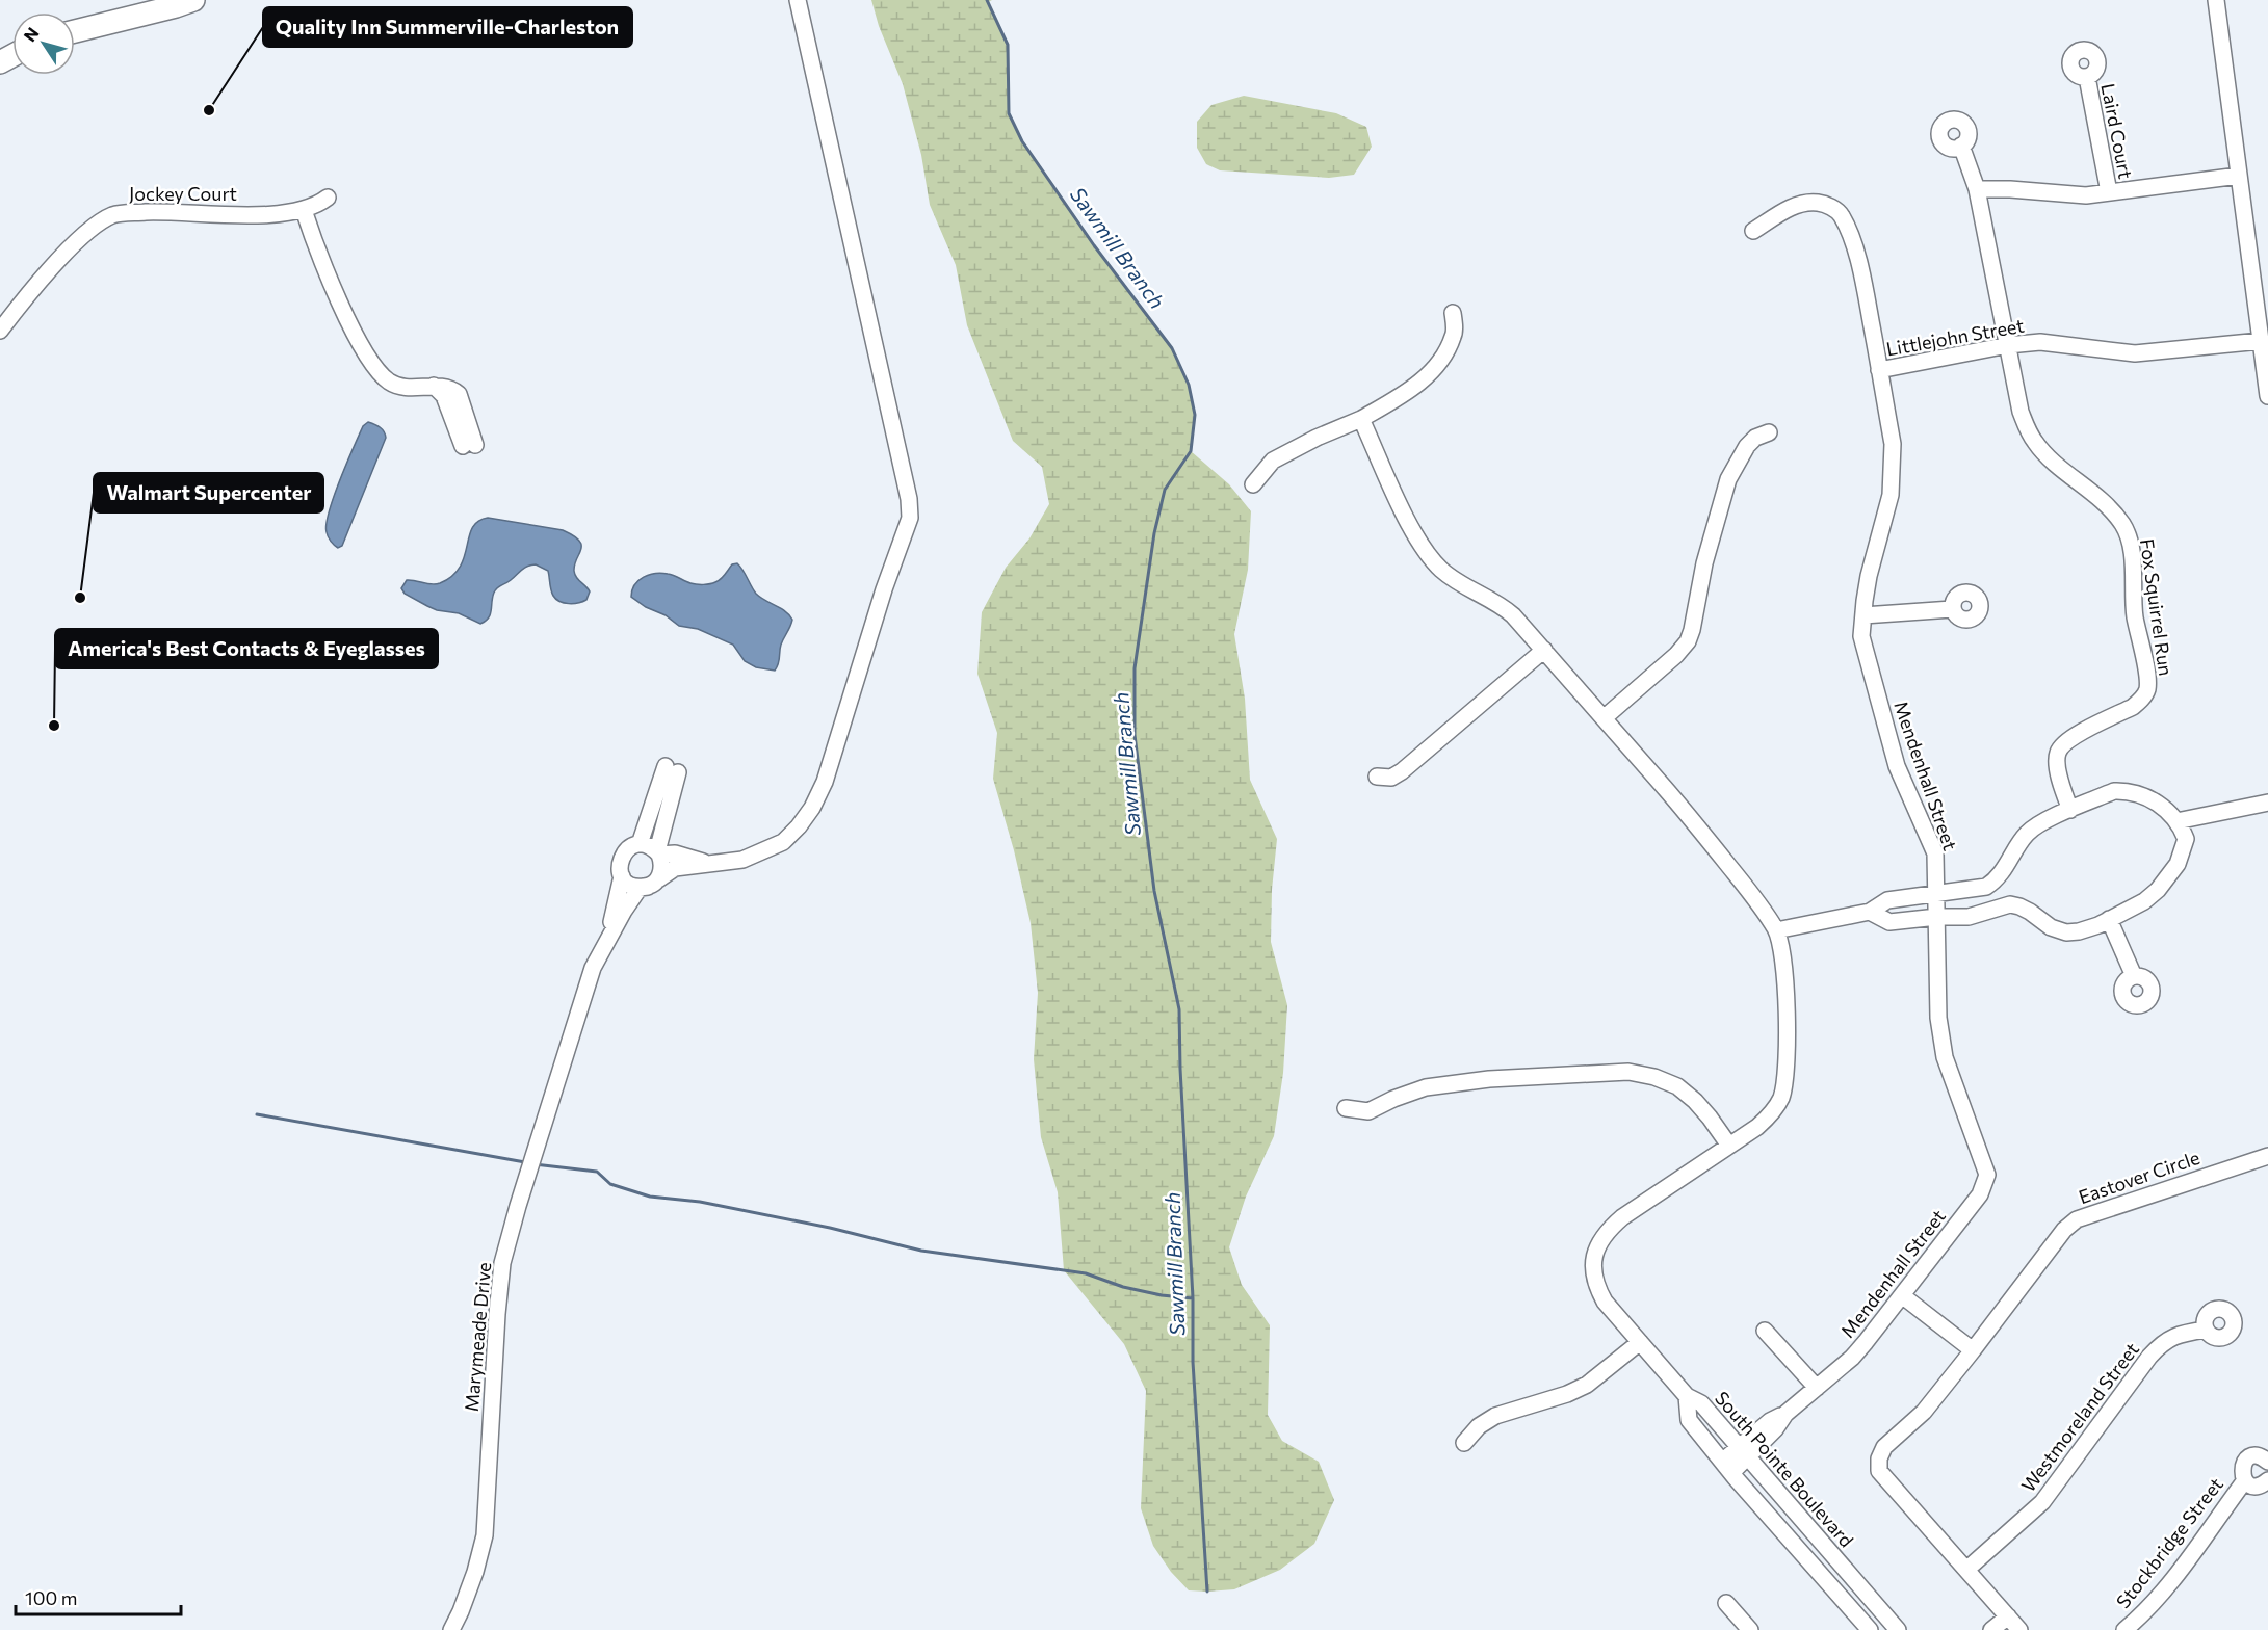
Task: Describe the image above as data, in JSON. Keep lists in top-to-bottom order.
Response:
{
  "streets": {
    "street": [
      "Laird Court",
      "Jockey Court",
      "Littlejohn Street",
      "Fox Squirrel Run",
      "Mendenhall Street",
      "Eastover Circle",
      "Marymeade Drive",
      "Westmoreland Street",
      "South Pointe Boulevard",
      "Stockbridge Street"
    ]
  },
  "crossings": [
    ["Littlejohn Street", "Fox Squirrel Run"],
    ["Littlejohn Street", "Mendenhall Street"],
    ["Mendenhall Street", "South Pointe Boulevard"],
    ["Eastover Circle", "Westmoreland Street"]
  ],
  "water": ["Sawmill Branch"],
  "places": ["Quality Inn Summerville-Charleston", "Walmart Supercenter", "America's Best Contacts & Eyeglasses"],
  "scale_bar": "100 m",
  "north": "top left"
}
